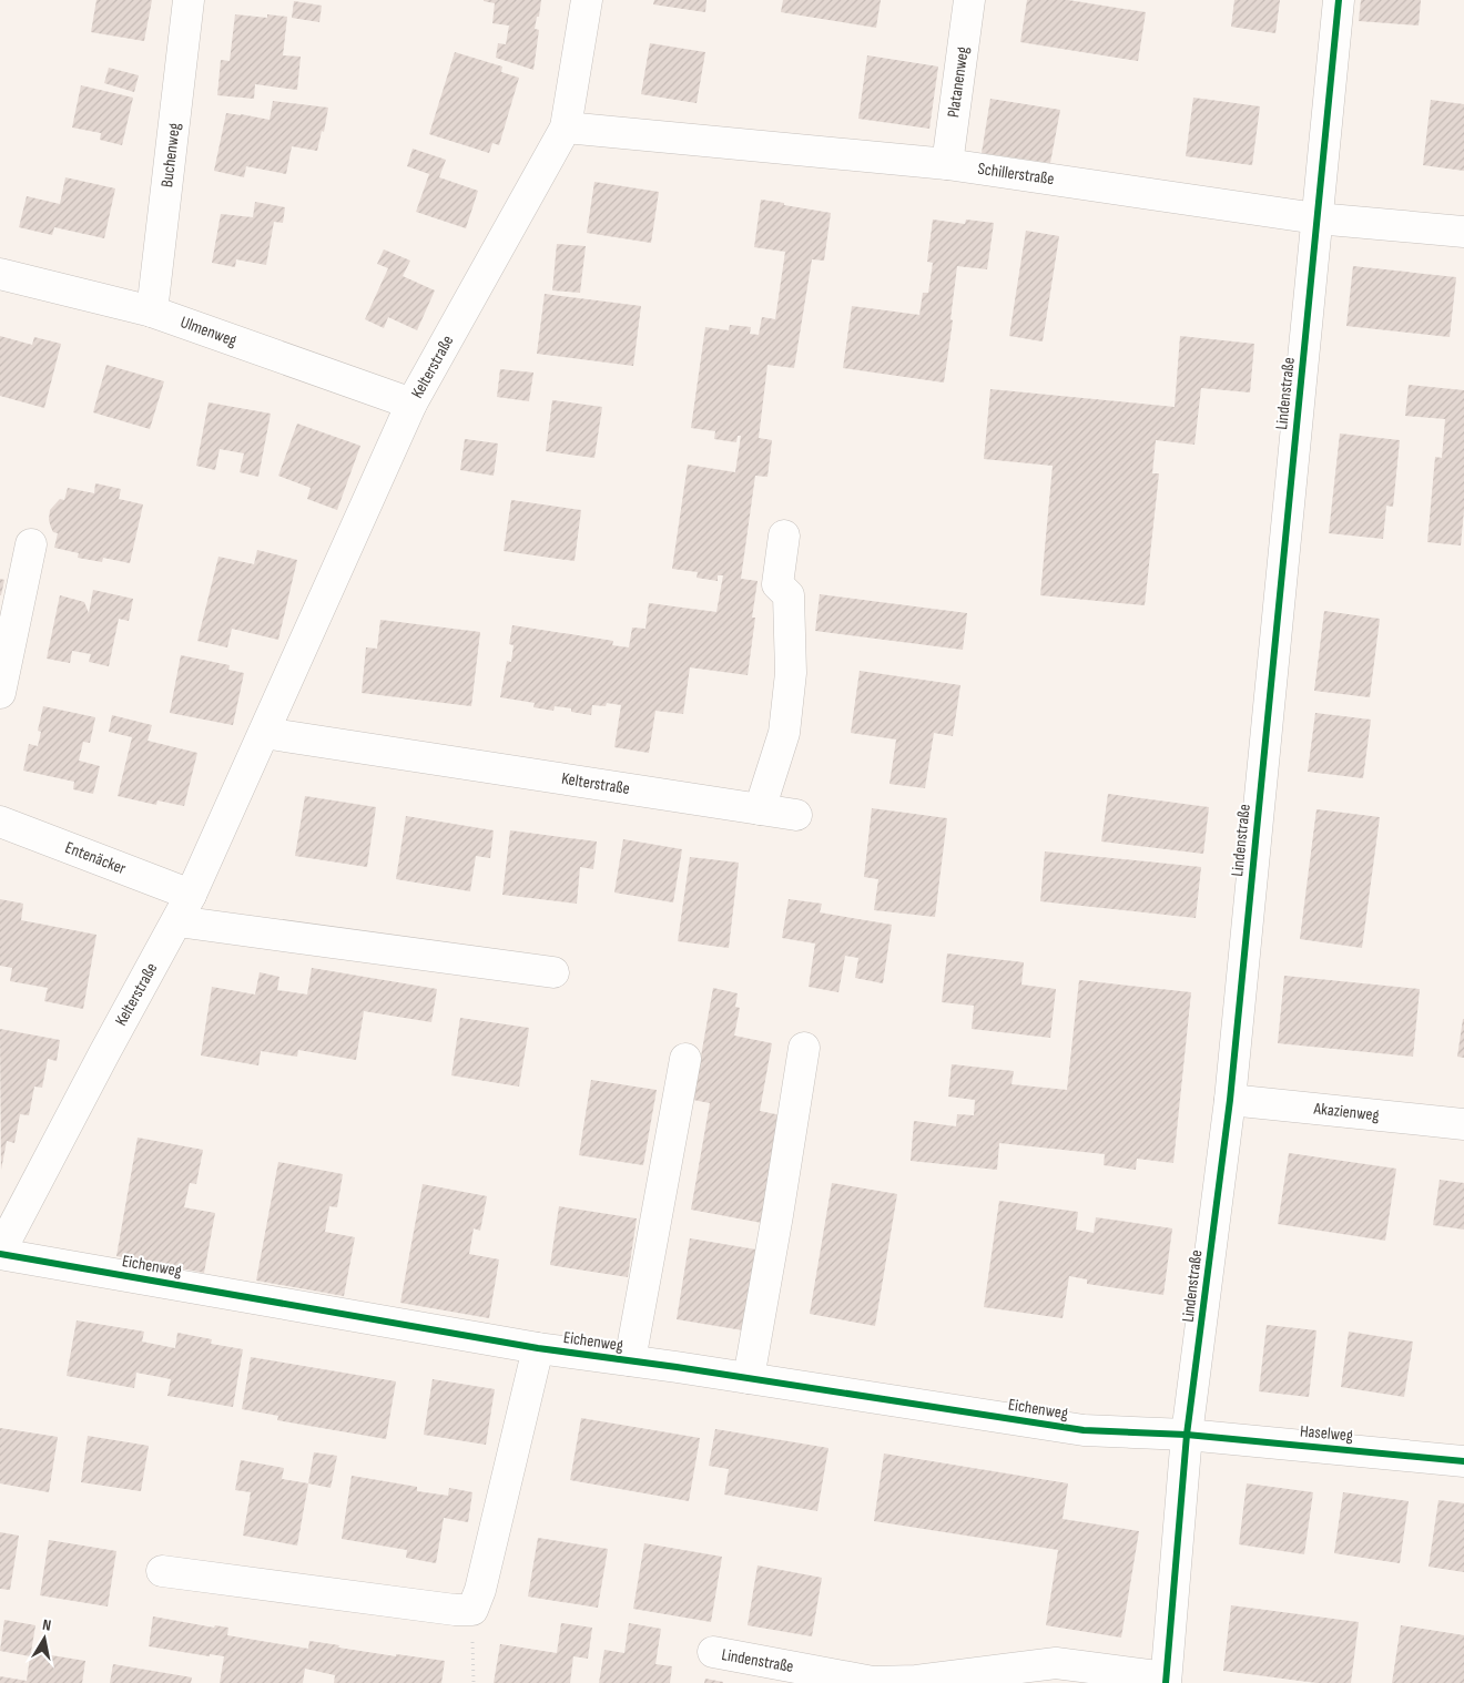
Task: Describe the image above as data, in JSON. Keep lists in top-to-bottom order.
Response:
{
  "streets": {
    "street": [
      "Platanenweg",
      "Buchenweg",
      "Schillerstraße",
      "Ulmenweg",
      "Kelterstraße",
      "Lindenstraße",
      "Entenäcker",
      "Akazienweg",
      "Eichenweg",
      "Haselweg"
    ]
  },
  "crossings": [
    ["Platanenweg", "Schillerstraße"],
    ["Buchenweg", "Ulmenweg"],
    ["Schillerstraße", "Kelterstraße"],
    ["Schillerstraße", "Lindenstraße"],
    ["Ulmenweg", "Kelterstraße"],
    ["Kelterstraße", "Entenäcker"],
    ["Kelterstraße", "Eichenweg"],
    ["Lindenstraße", "Akazienweg"],
    ["Lindenstraße", "Eichenweg"],
    ["Lindenstraße", "Haselweg"],
    ["Eichenweg", "Haselweg"]
  ],
  "north": "top"
}
